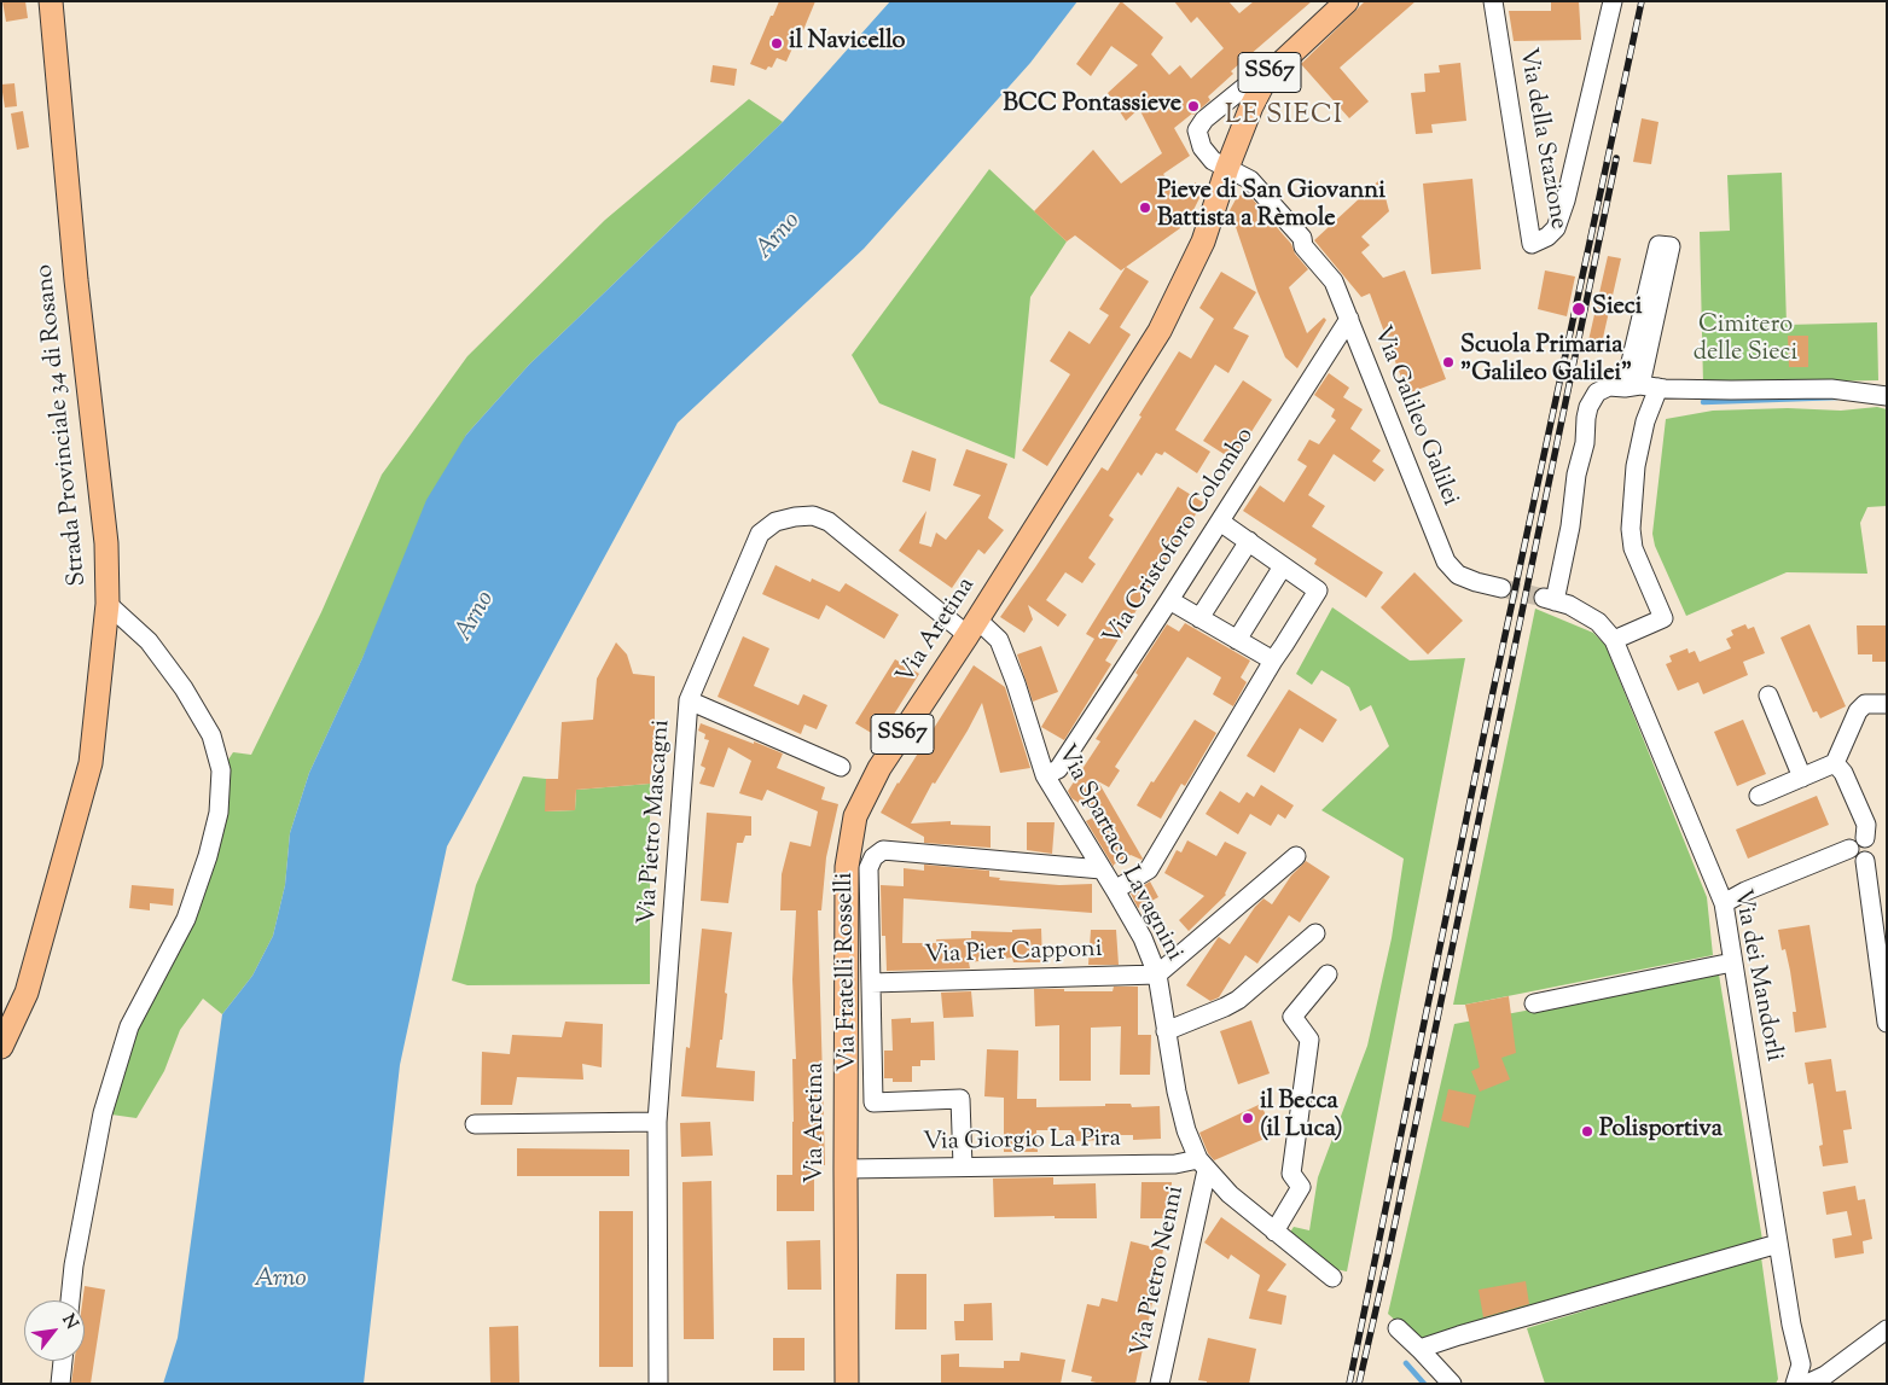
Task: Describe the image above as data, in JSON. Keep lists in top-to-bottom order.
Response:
{
  "streets": {
    "main road": ["SS67", "Strada Provinciale 34 di Rosano", "Via Aretina"],
    "street": [
      "Via della Stazione",
      "Via Galileo Galilei",
      "Via Cristoforo Colombo",
      "Via Pietro Mascagni",
      "Via Spartaco Lavagnini",
      "Via Pier Capponi",
      "Via Fratelli Rosselli",
      "Via dei Mandorli",
      "Via Giorgio La Pira",
      "Via Pietro Nenni"
    ]
  },
  "crossings": [
    ["Via Galileo Galilei", "Via Cristoforo Colombo"],
    ["Via Galileo Galilei", "Via Aretina"],
    ["Via Cristoforo Colombo", "Via Spartaco Lavagnini"],
    ["Via Aretina", "Via Pietro Mascagni"],
    ["Via Aretina", "Via Spartaco Lavagnini"],
    ["Via Aretina", "Via Giorgio La Pira"],
    ["Via Pietro Mascagni", "Via Spartaco Lavagnini"],
    ["Via Spartaco Lavagnini", "Via Pier Capponi"],
    ["Via Spartaco Lavagnini", "Via Fratelli Rosselli"],
    ["Via Spartaco Lavagnini", "Via Giorgio La Pira"],
    ["Via Spartaco Lavagnini", "Via Pietro Nenni"],
    ["Via Pier Capponi", "Via Fratelli Rosselli"],
    ["Via Fratelli Rosselli", "Via Giorgio La Pira"],
    ["Via Giorgio La Pira", "Via Pietro Nenni"]
  ],
  "districts": ["LE SIECI"],
  "water": ["Arno"],
  "parks": ["Cimitero delle Sieci"],
  "places": [
    "il Navicello",
    "BCC Pontassieve",
    "Pieve di San Giovanni Battista a Rèmole",
    "Sieci",
    "Scuola Primaria \"Galileo Galilei\"",
    "il Becca (il Luca)",
    "Polisportiva"
  ],
  "north": "top right"
}
